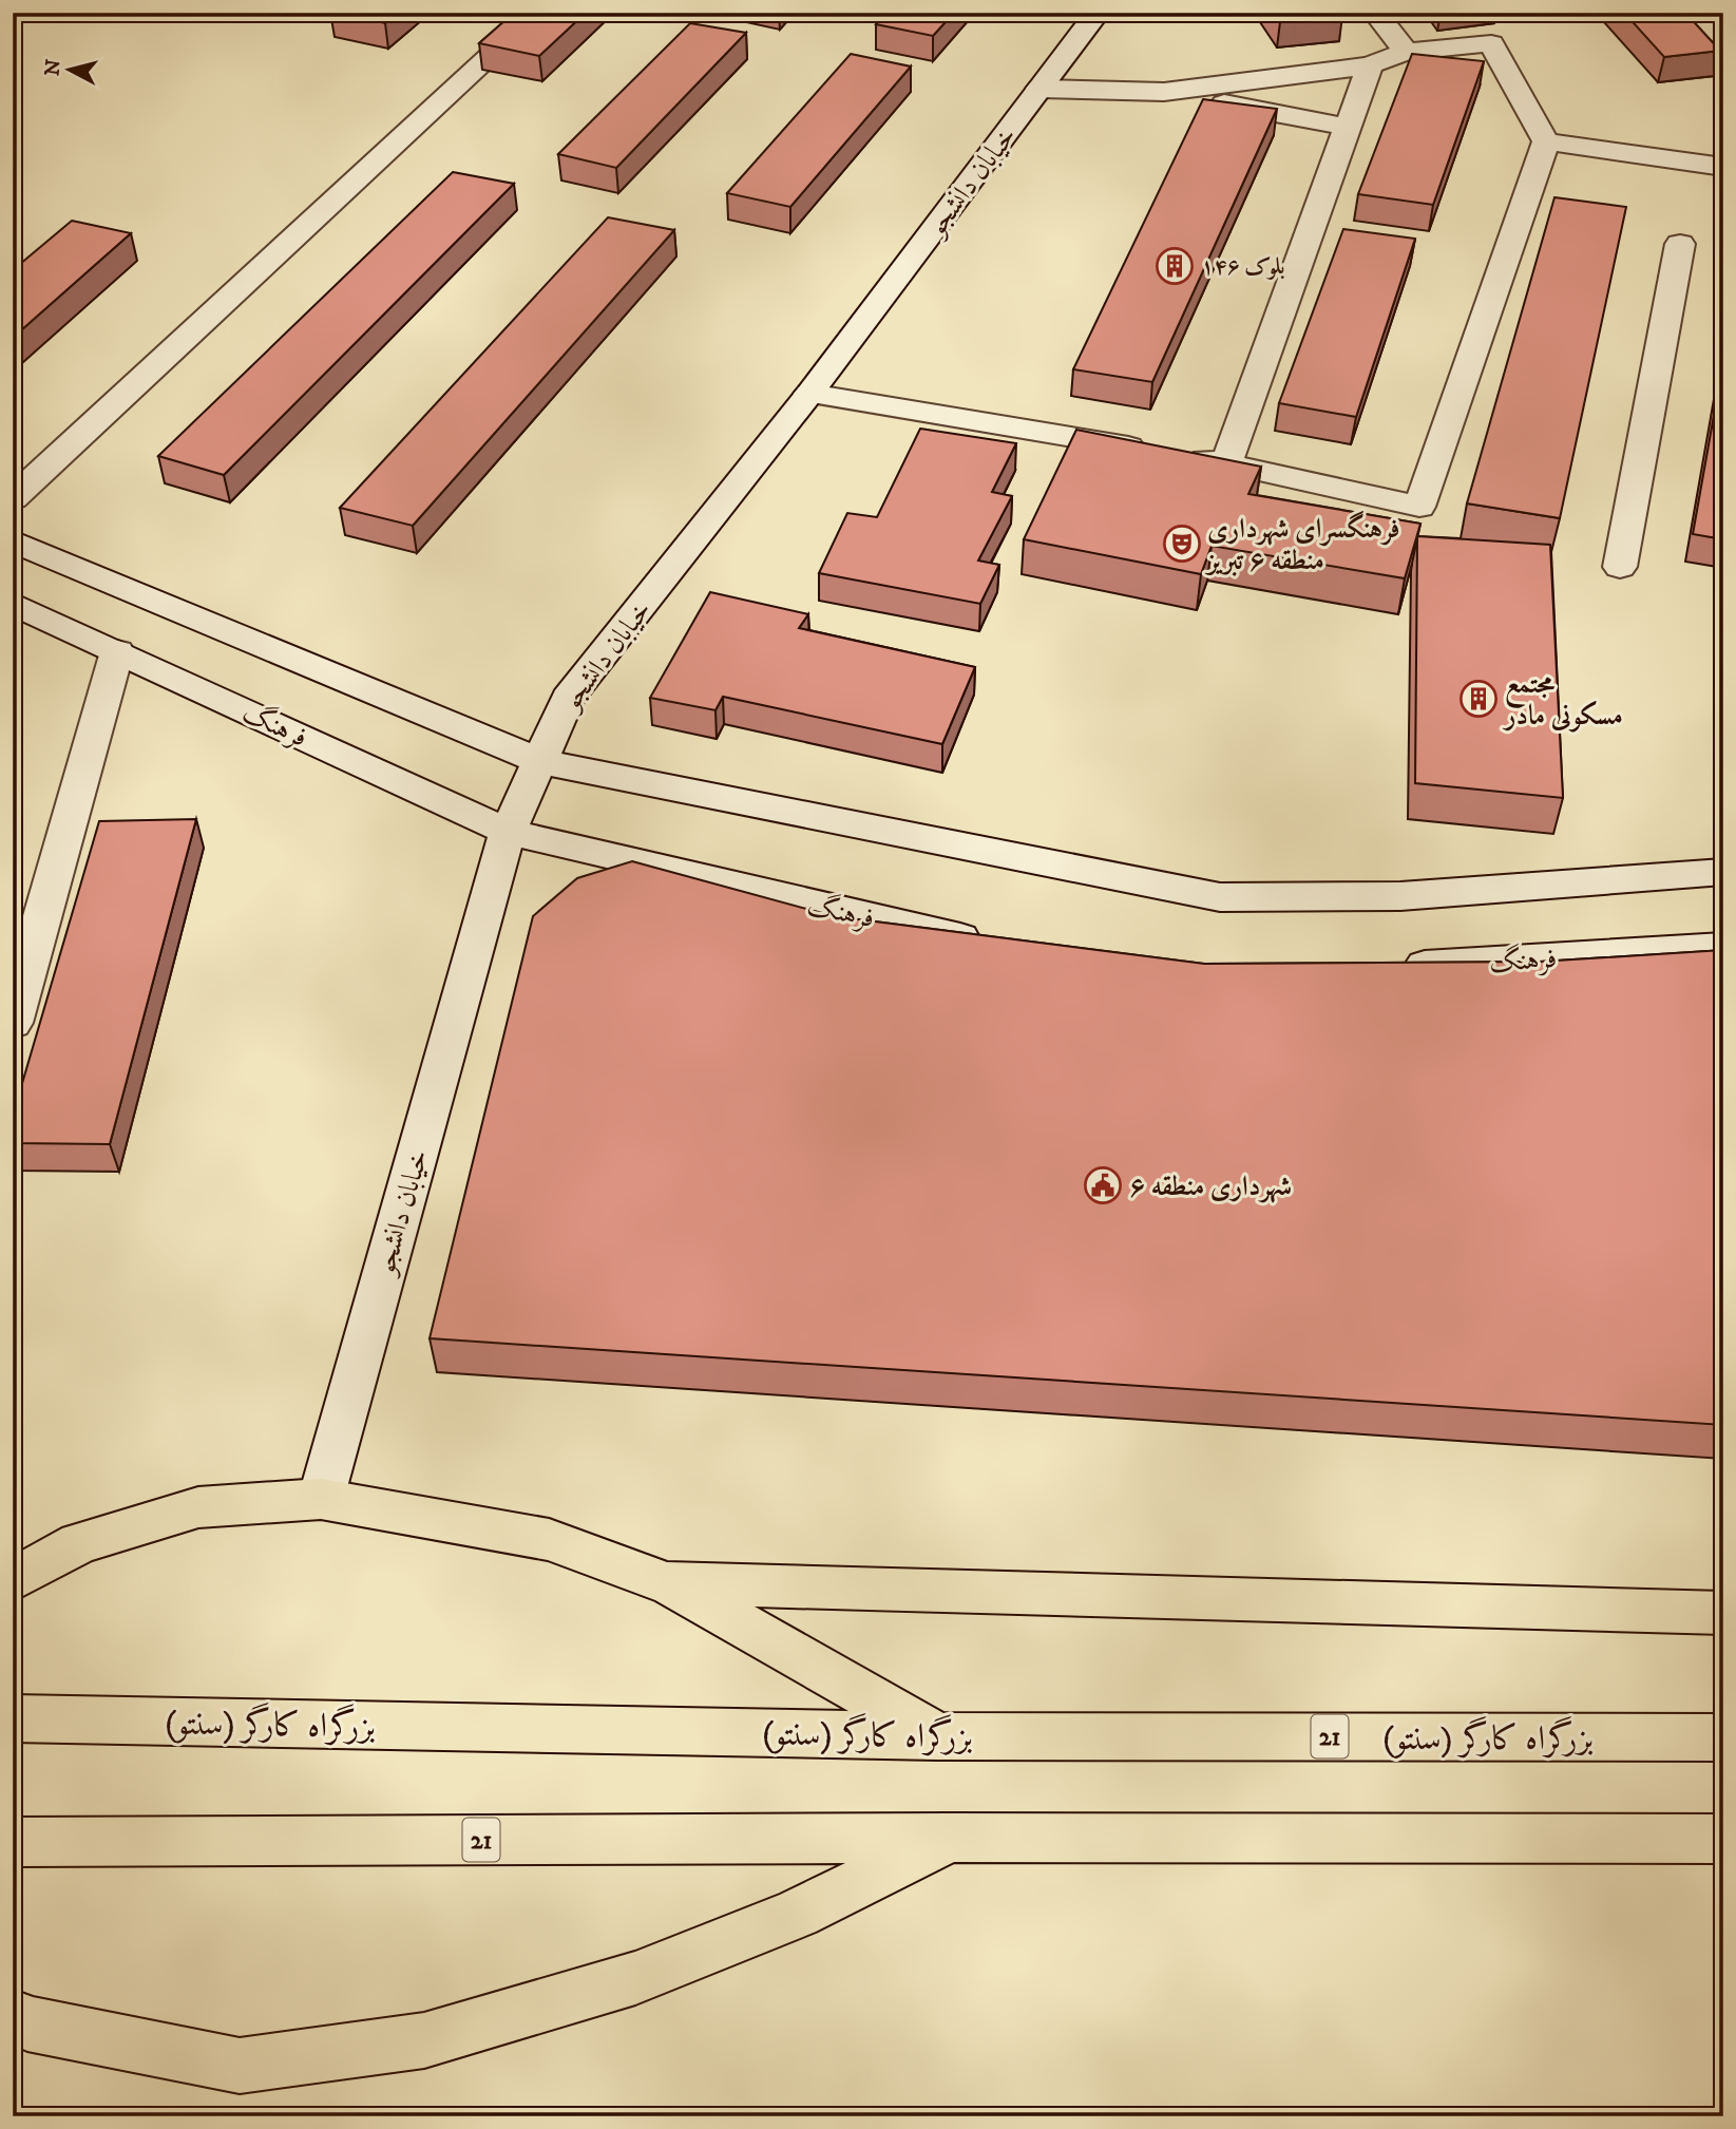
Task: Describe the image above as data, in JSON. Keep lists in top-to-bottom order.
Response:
{
  "streets": {
    "highway": ["بزرگراه کارگر (سنتو)", "21"],
    "street": ["خیابان دانشجو", "فرهنگ"]
  },
  "crossings": [
    ["خیابان دانشجو", "فرهنگ"]
  ],
  "places": {
    "building": ["بلوک ۱۴۶", "مجتمع مسکونی مادر"],
    "theatre": ["فرهنگسرای شهرداری منطقه ۶ تبریز"],
    "public building": ["شهرداری منطقه ۶"]
  },
  "north": "left"
}
